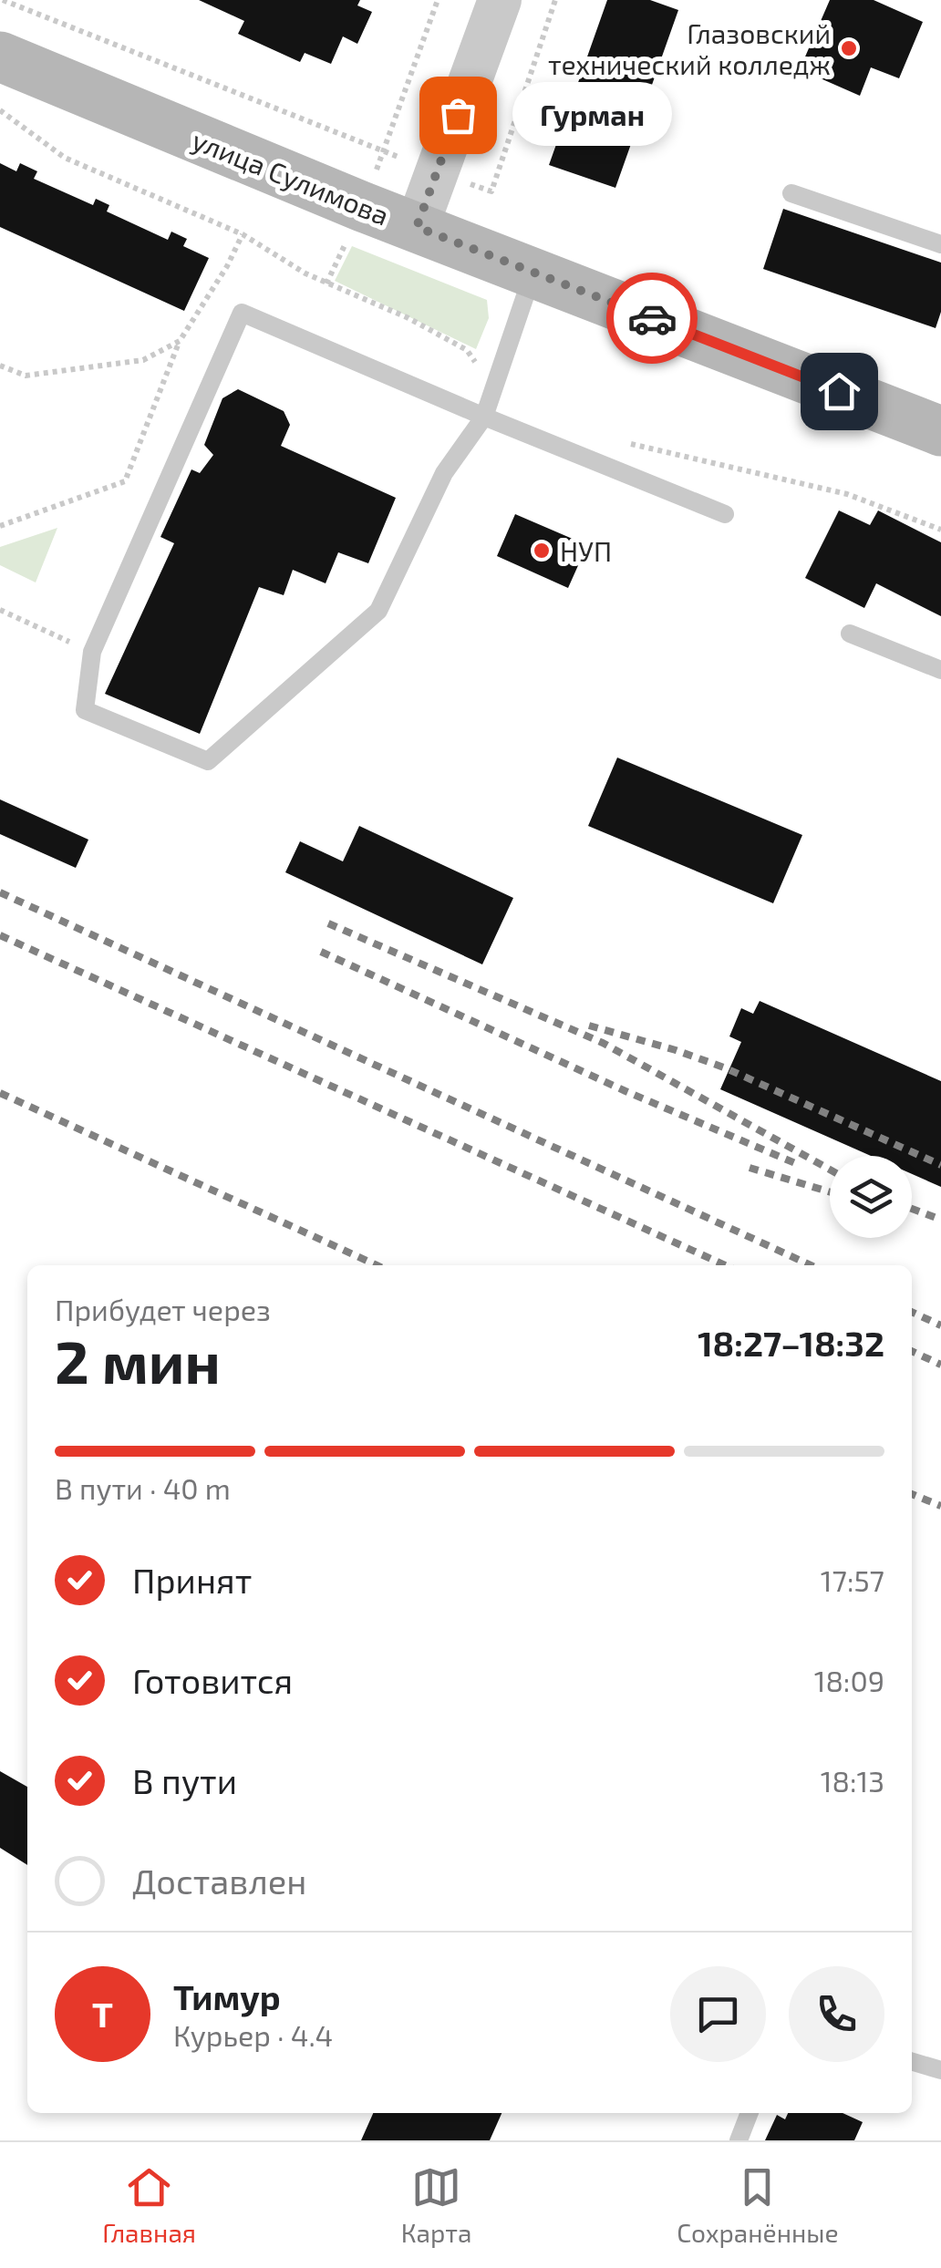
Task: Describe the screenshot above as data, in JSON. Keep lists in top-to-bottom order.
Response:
{
  "streets": {
    "main road": ["улица Сулимова"]
  },
  "places": ["Глазовский технический колледж", "Гурман", "НУП"],
  "page": {
    "bubble": "Гурман",
    "heading": ["2 мин", "Прибудет через", "18:27–18:32"],
    "panel": ["Тимур", "Курьер · 4.4"],
    "bar": "В пути · 40 m",
    "list": [
      ["Принят", "17:57"],
      ["Готовится", "18:09"],
      ["В пути", "18:13"],
      "Доставлен"
    ],
    "round": "Т",
    "tabs": ["Главная", "Карта", "Сохранённые"]
  }
}
